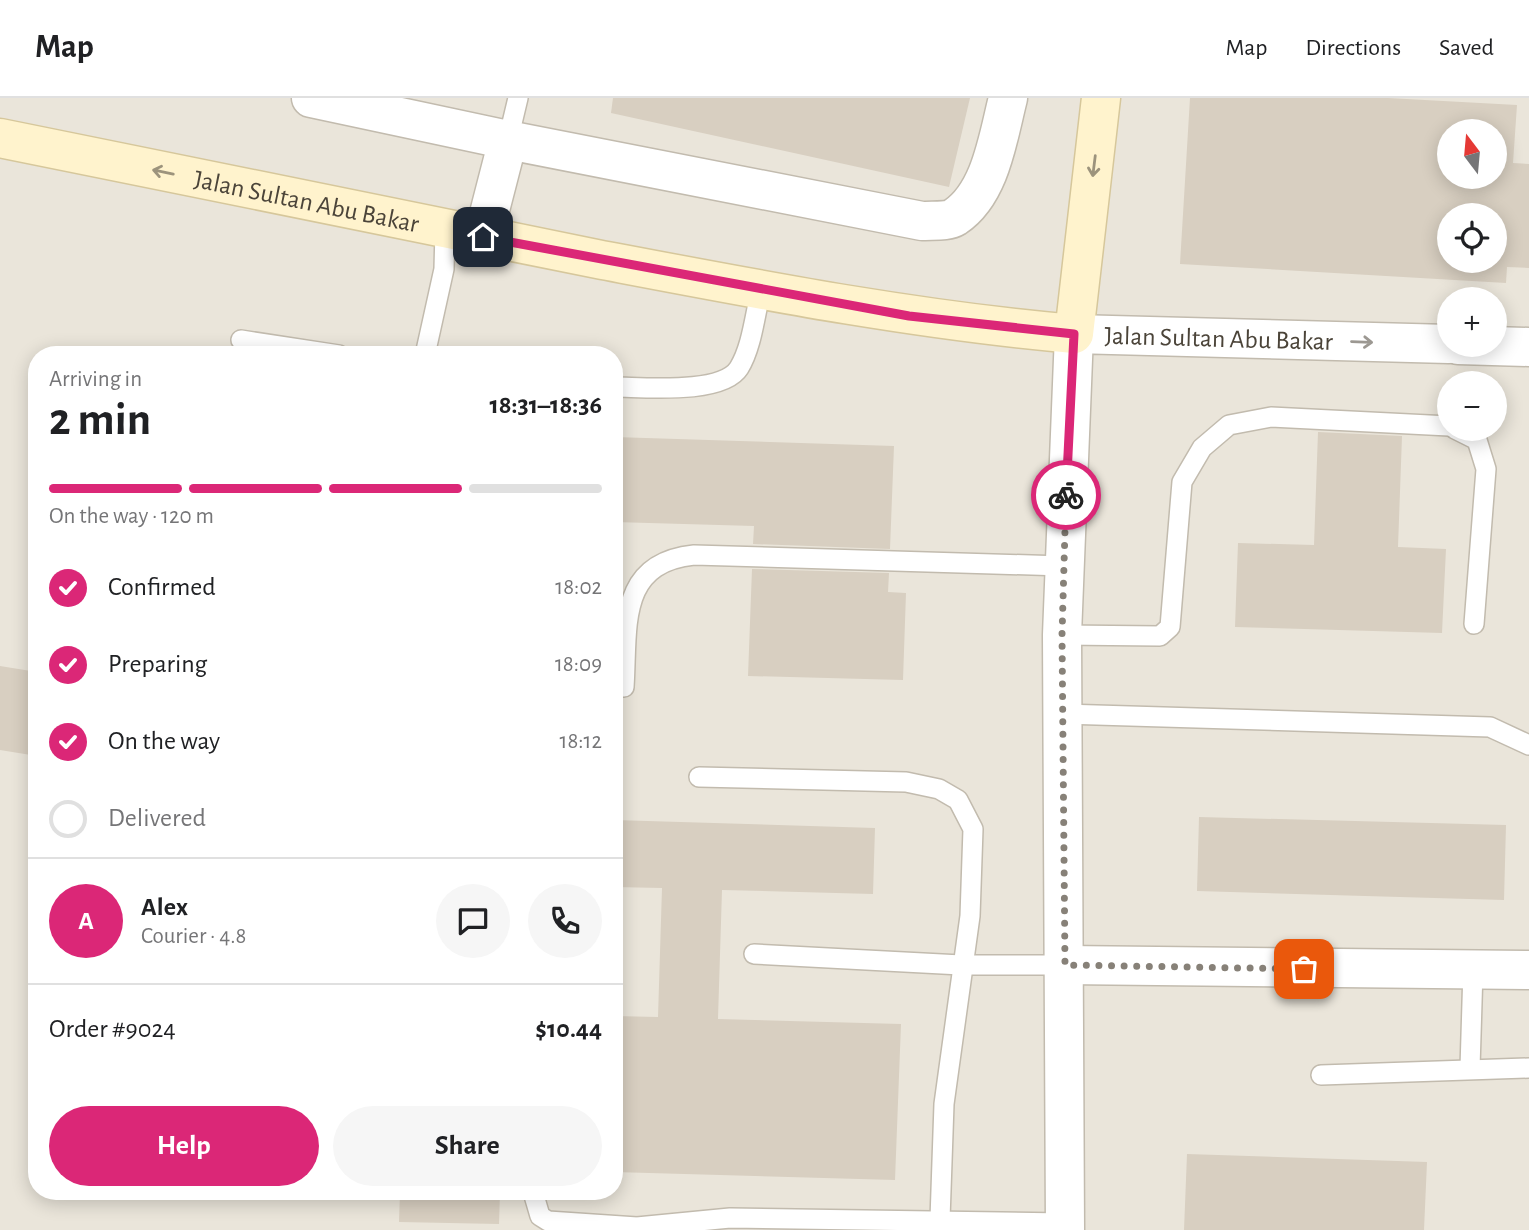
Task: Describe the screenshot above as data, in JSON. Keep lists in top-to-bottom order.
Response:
{
  "streets": {
    "street": ["Jalan Sultan Abu Bakar"]
  },
  "north": "top",
  "page": {
    "header": "Map",
    "nav": ["Map", "Directions", "Saved"],
    "map_buttons": ["+", "−"],
    "heading": ["2 min", "Arriving in", "18:31–18:36"],
    "panel": [
      "Alex",
      "Courier · 4.8",
      "Order #9024",
      "$10.44"
    ],
    "bar": "On the way · 120 m",
    "list": [
      ["Confirmed", "18:02"],
      ["Preparing", "18:09"],
      ["On the way", "18:12"],
      "Delivered"
    ],
    "round": "A",
    "buttons": ["Help", "Share"]
  }
}
